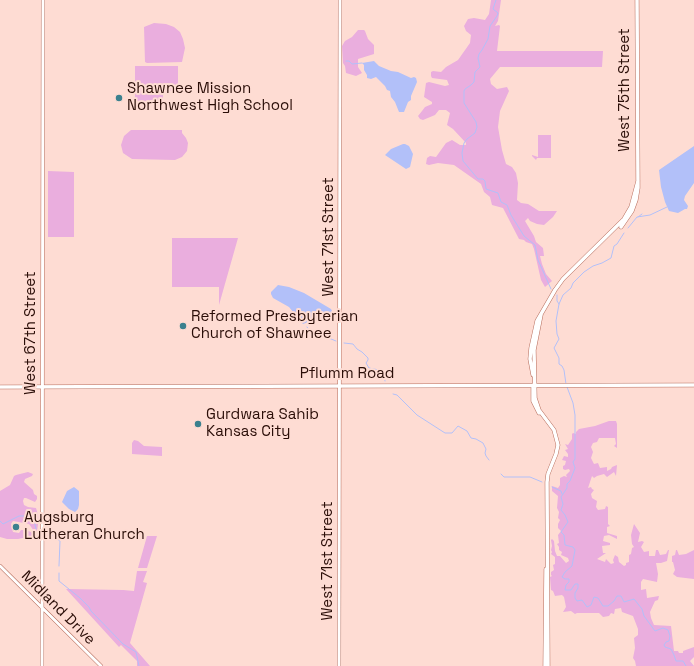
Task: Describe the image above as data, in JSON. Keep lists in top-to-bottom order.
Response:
{
  "streets": {
    "main road": ["West 75th Street", "Pflumm Road"],
    "street": ["West 71st Street", "West 67th Street", "Midland Drive"]
  },
  "crossings": [
    ["West 75th Street", "Pflumm Road"],
    ["West 71st Street", "Pflumm Road"],
    ["West 67th Street", "Pflumm Road"],
    ["West 67th Street", "Midland Drive"]
  ],
  "places": [
    "Shawnee Mission Northwest High School",
    "Reformed Presbyterian Church of Shawnee",
    "Gurdwara Sahib Kansas City",
    "Augsburg Lutheran Church"
  ]
}
